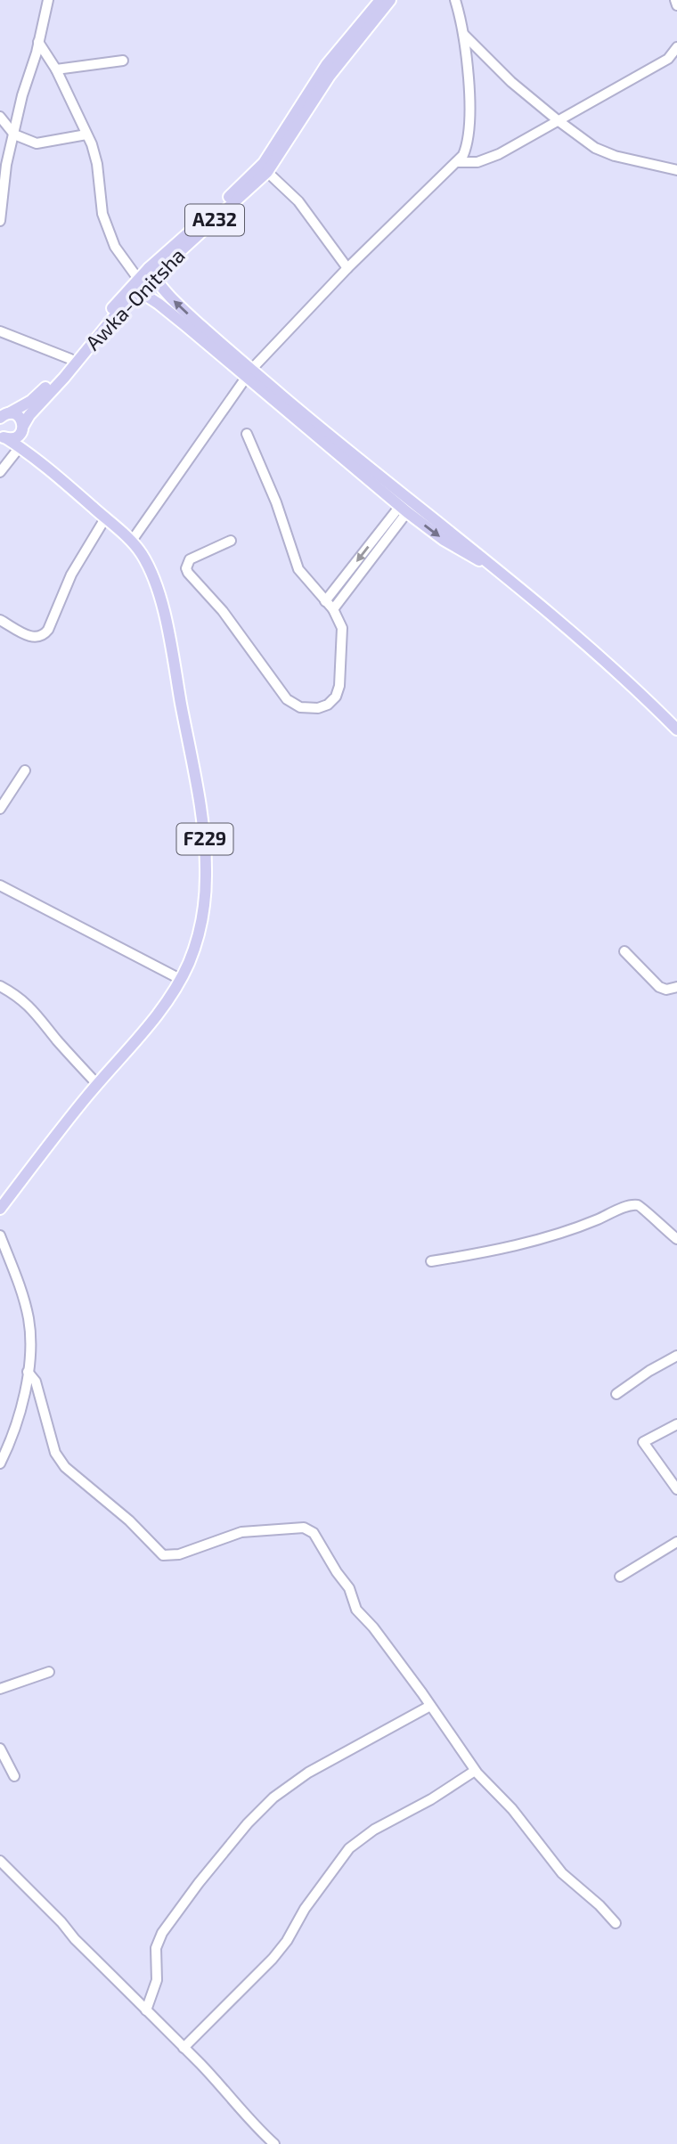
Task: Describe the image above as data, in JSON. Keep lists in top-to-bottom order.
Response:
{
  "streets": {
    "main road": ["A232", "Awka-Onitsha", "F229"]
  },
  "crossings": [
    ["Awka-Onitsha", "F229"]
  ]
}
